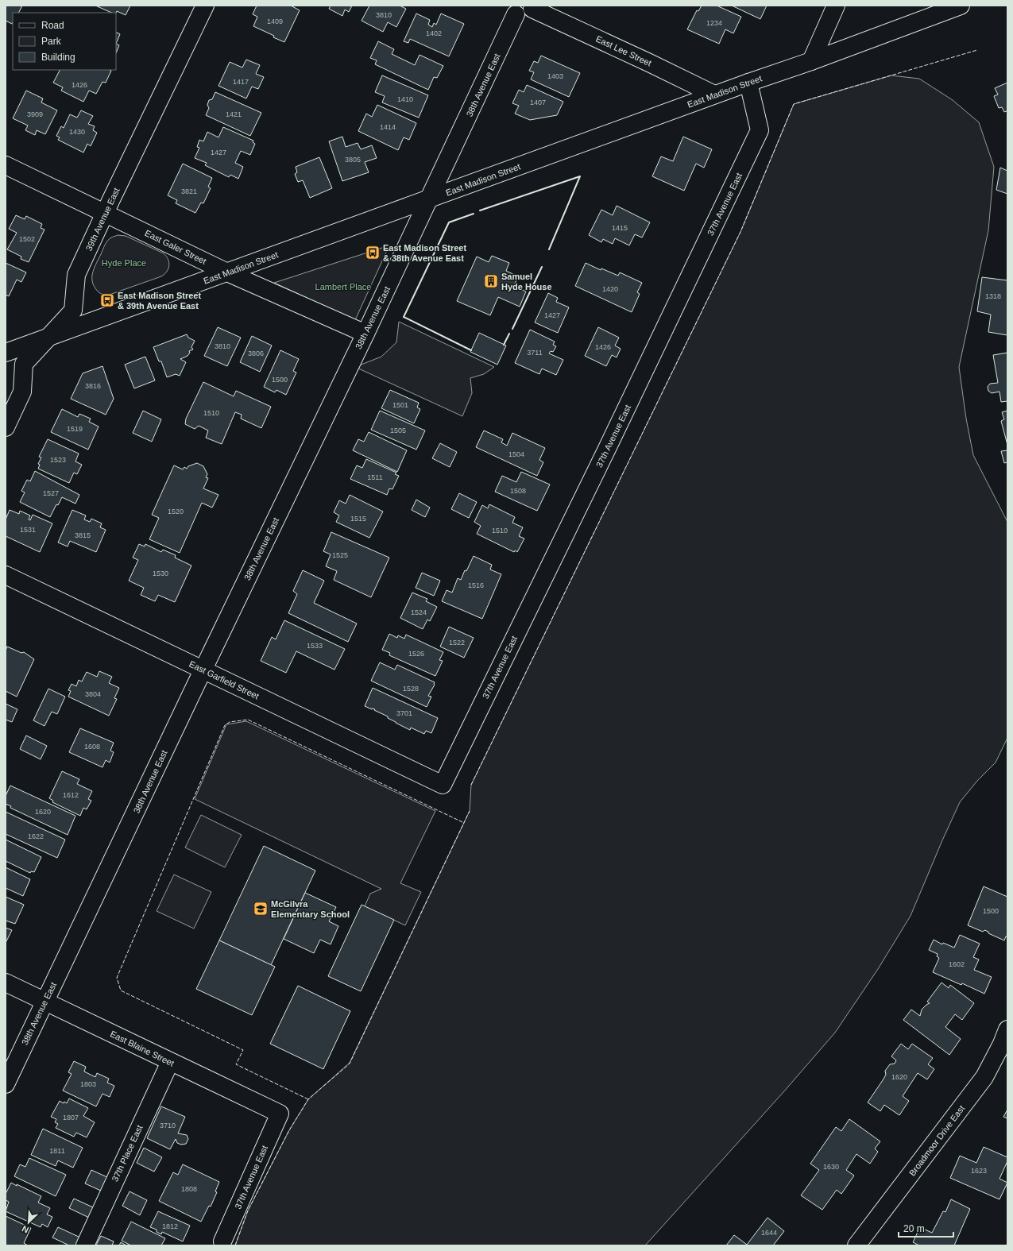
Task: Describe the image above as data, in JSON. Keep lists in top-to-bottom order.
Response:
{
  "streets": {
    "street": [
      "East Lee Street",
      "38th Avenue East",
      "East Madison Street",
      "37th Avenue East",
      "39th Avenue East",
      "East Galer Street",
      "East Garfield Street",
      "East Blaine Street",
      "Broadmoor Drive East",
      "37th Place East"
    ]
  },
  "crossings": [
    ["East Lee Street", "East Madison Street"],
    ["38th Avenue East", "East Madison Street"],
    ["38th Avenue East", "East Galer Street"],
    ["38th Avenue East", "East Garfield Street"],
    ["38th Avenue East", "East Blaine Street"],
    ["East Madison Street", "37th Avenue East"],
    ["East Madison Street", "39th Avenue East"],
    ["East Madison Street", "East Galer Street"],
    ["37th Avenue East", "East Garfield Street"],
    ["37th Avenue East", "East Blaine Street"],
    ["39th Avenue East", "East Galer Street"],
    ["East Blaine Street", "37th Place East"]
  ],
  "parks": ["Hyde Place", "Lambert Place"],
  "places": {
    "bus stop": ["East Madison Street & 38th Avenue East", "East Madison Street & 39th Avenue East"],
    "building": ["Samuel Hyde House"],
    "school or university": ["McGilvra Elementary School"]
  },
  "house_numbers": [
    "3810",
    "1409",
    "1234",
    "1402",
    "1403",
    "1417",
    "1426",
    "1410",
    "1407",
    "3909",
    "1421",
    "1414",
    "1430",
    "1427",
    "3805",
    "3821",
    "1415",
    "1502",
    "1420",
    "1318",
    "1427",
    "3810",
    "1426",
    "3711",
    "3806",
    "1500",
    "3816",
    "1501",
    "1510",
    "1519",
    "1505",
    "1504",
    "1523",
    "1511",
    "1508",
    "1527",
    "1520",
    "1515",
    "1531",
    "1510",
    "3815",
    "1525",
    "1530",
    "1516",
    "1524",
    "1522",
    "1533",
    "1526",
    "1528",
    "3804",
    "3701",
    "1608",
    "1612",
    "1620",
    "1622",
    "1500",
    "1602",
    "1620",
    "1803",
    "1807",
    "3710",
    "1811",
    "1630",
    "1623",
    "1808",
    "1812",
    "1644"
  ],
  "legend": ["Road", "Park", "Building"],
  "scale_bar": "20 m",
  "north": "bottom left"
}
